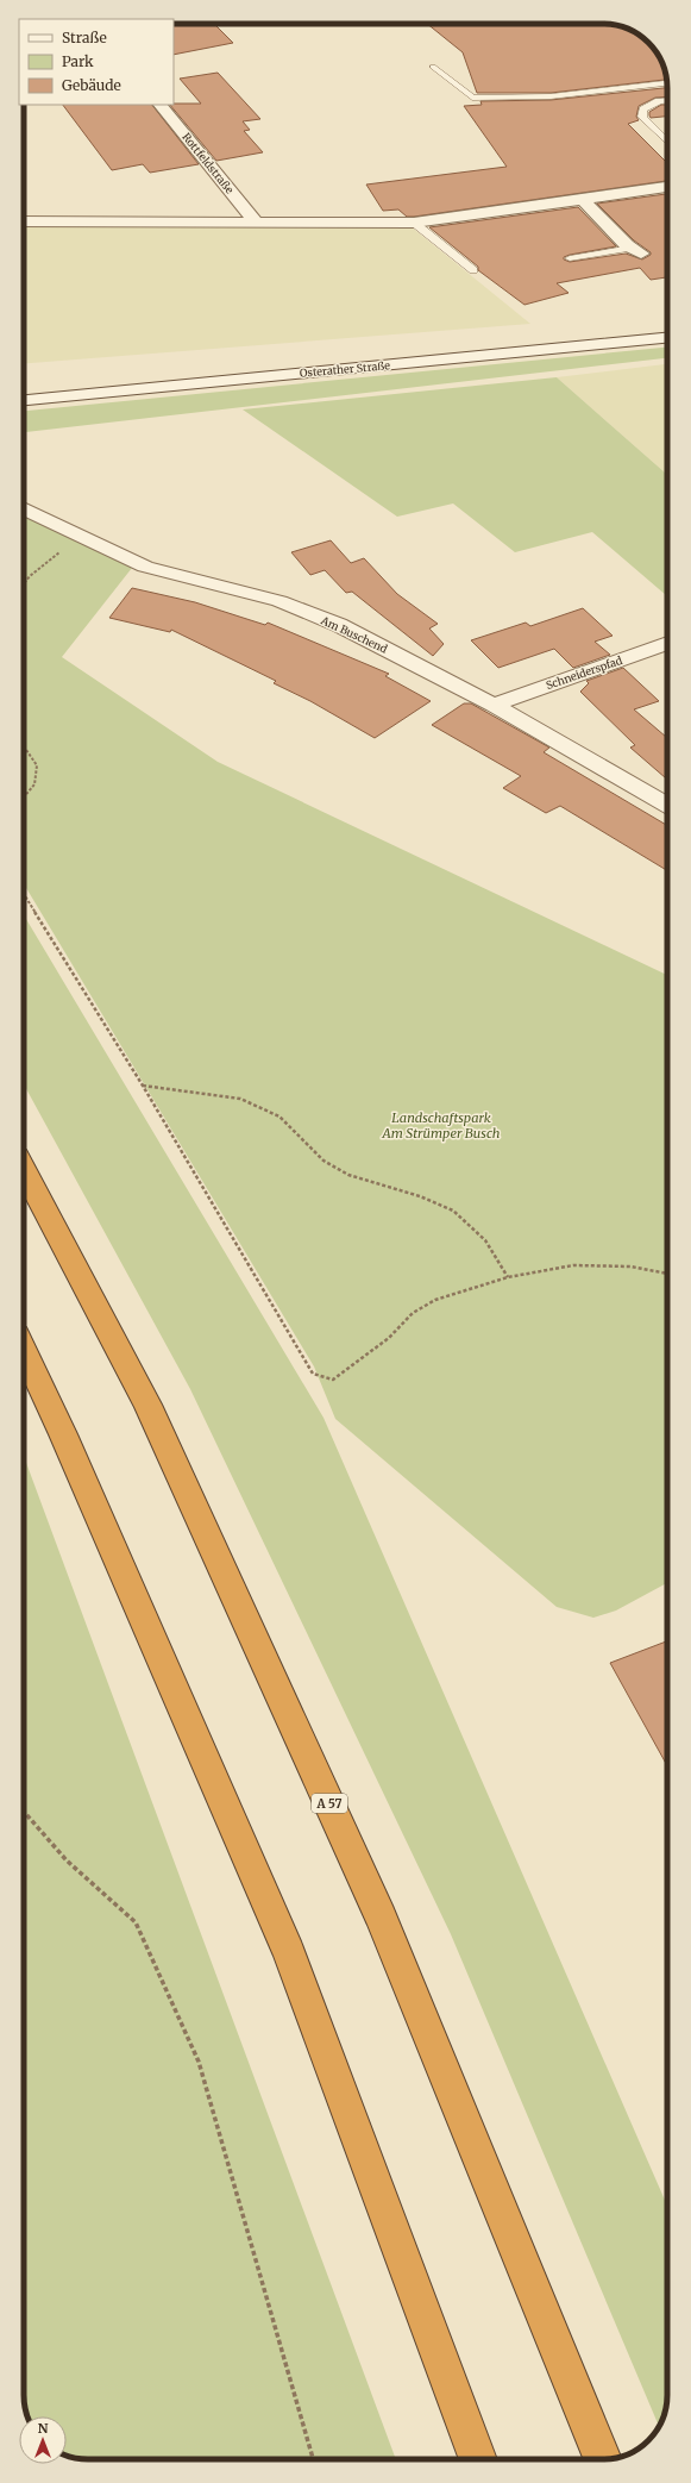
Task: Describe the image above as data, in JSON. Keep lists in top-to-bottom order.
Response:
{
  "streets": {
    "highway": ["A 57"],
    "street": [
      "Rottfeldstraße",
      "Osterather Straße",
      "Am Buschend",
      "Schneiderspfad"
    ]
  },
  "crossings": [
    ["Am Buschend", "Schneiderspfad"]
  ],
  "parks": ["Landschaftspark Am Strümper Busch"],
  "legend": ["Straße", "Park", "Gebäude"],
  "north": "top"
}
